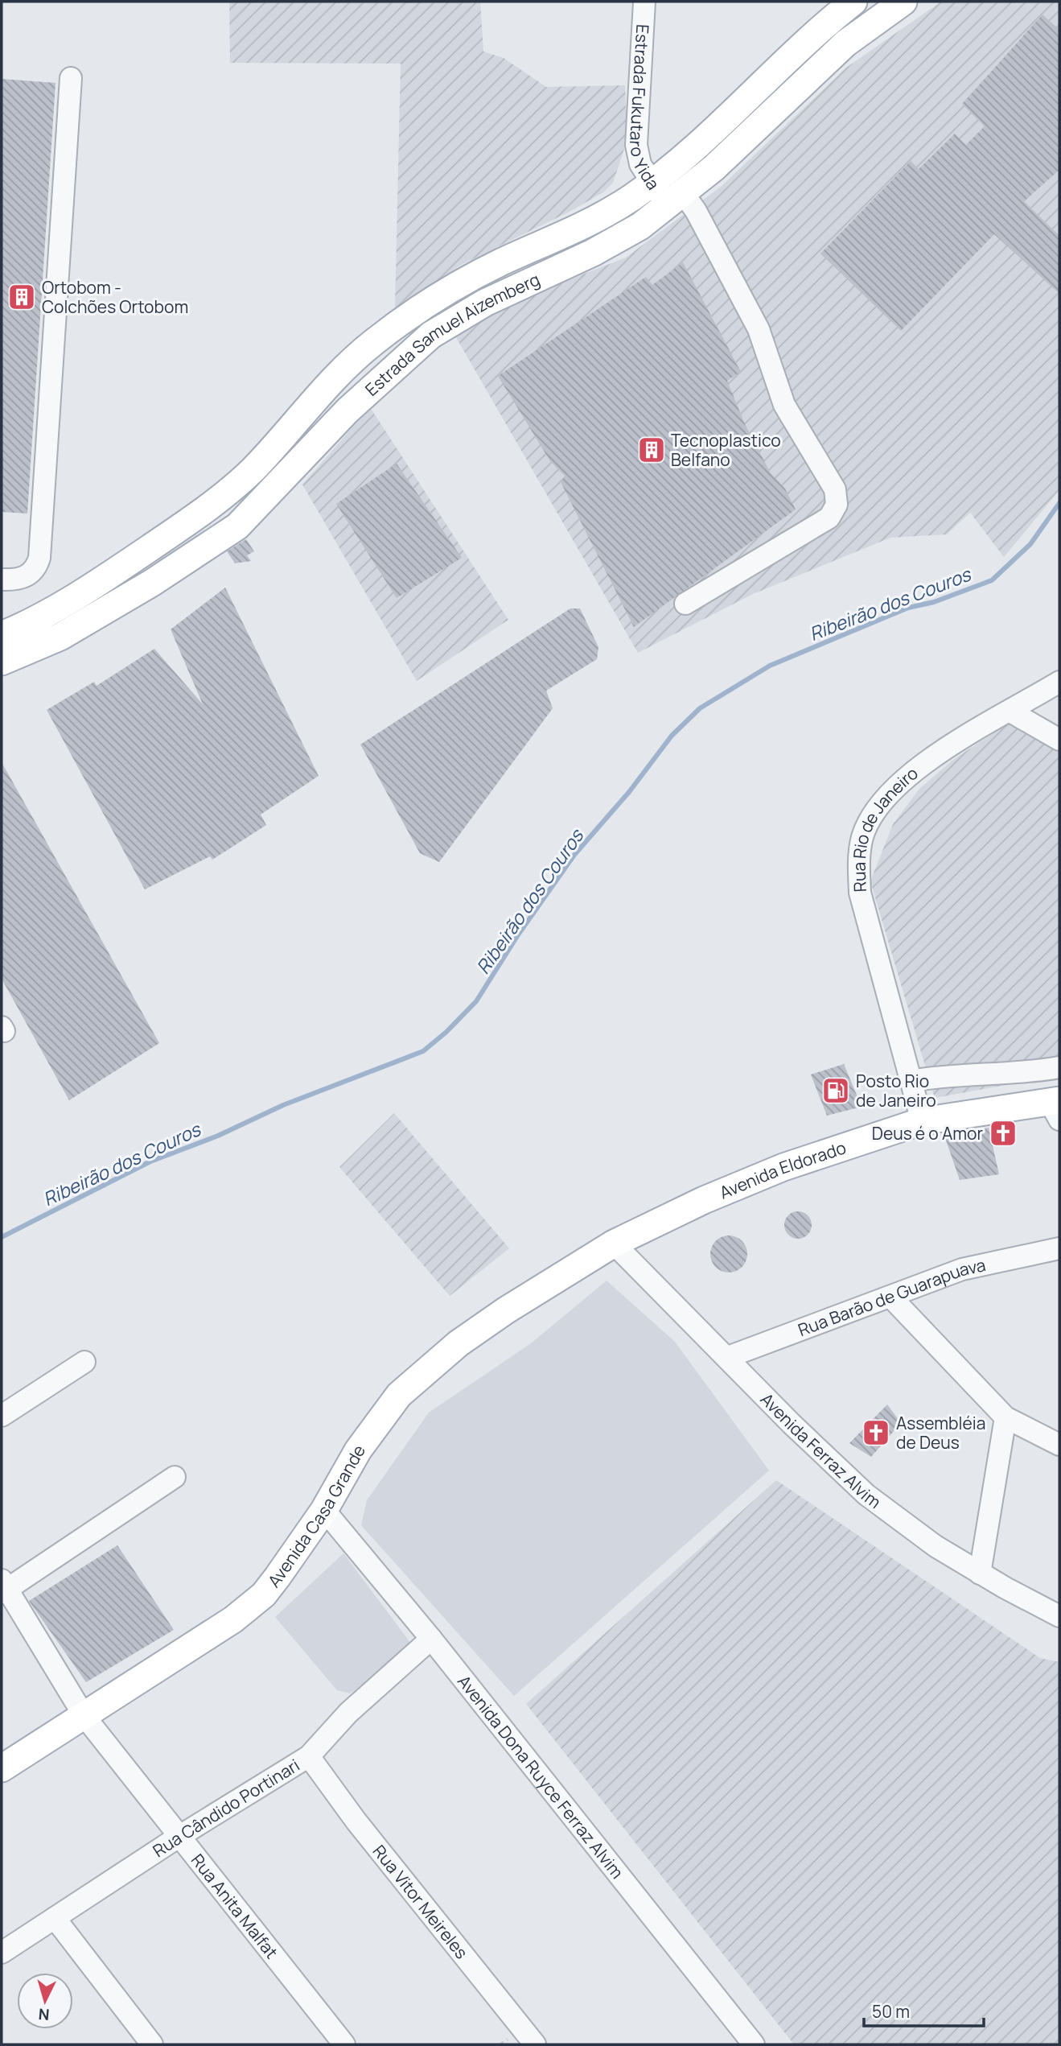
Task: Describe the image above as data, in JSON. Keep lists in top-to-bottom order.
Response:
{
  "streets": {
    "main road": ["Estrada Samuel Aizemberg", "Avenida Eldorado", "Avenida Casa Grande"],
    "street": [
      "Estrada Fukutaro Yida",
      "Rua Rio de Janeiro",
      "Rua Barão de Guarapuava",
      "Avenida Ferraz Alvim",
      "Avenida Dona Ruyce Ferraz Alvim",
      "Rua Cândido Portinari",
      "Rua Vitor Meireles",
      "Rua Anita Malfat"
    ]
  },
  "crossings": [
    ["Estrada Fukutaro Yida", "Estrada Samuel Aizemberg"],
    ["Rua Rio de Janeiro", "Avenida Eldorado"],
    ["Avenida Eldorado", "Avenida Ferraz Alvim"],
    ["Avenida Eldorado", "Avenida Casa Grande"],
    ["Rua Barão de Guarapuava", "Avenida Ferraz Alvim"],
    ["Avenida Ferraz Alvim", "Avenida Casa Grande"],
    ["Avenida Casa Grande", "Avenida Dona Ruyce Ferraz Alvim"],
    ["Avenida Casa Grande", "Rua Anita Malfat"],
    ["Avenida Dona Ruyce Ferraz Alvim", "Rua Cândido Portinari"],
    ["Rua Cândido Portinari", "Rua Vitor Meireles"],
    ["Rua Cândido Portinari", "Rua Anita Malfat"]
  ],
  "water": ["Ribeirão dos Couros"],
  "places": {
    "building": ["Ortobom - Colchões Ortobom", "Tecnoplastico Belfano"],
    "fuel station": ["Posto Rio de Janeiro"],
    "church": ["Deus é o Amor", "Assembléia de Deus"]
  },
  "scale_bar": "50 m",
  "north": "bottom"
}
